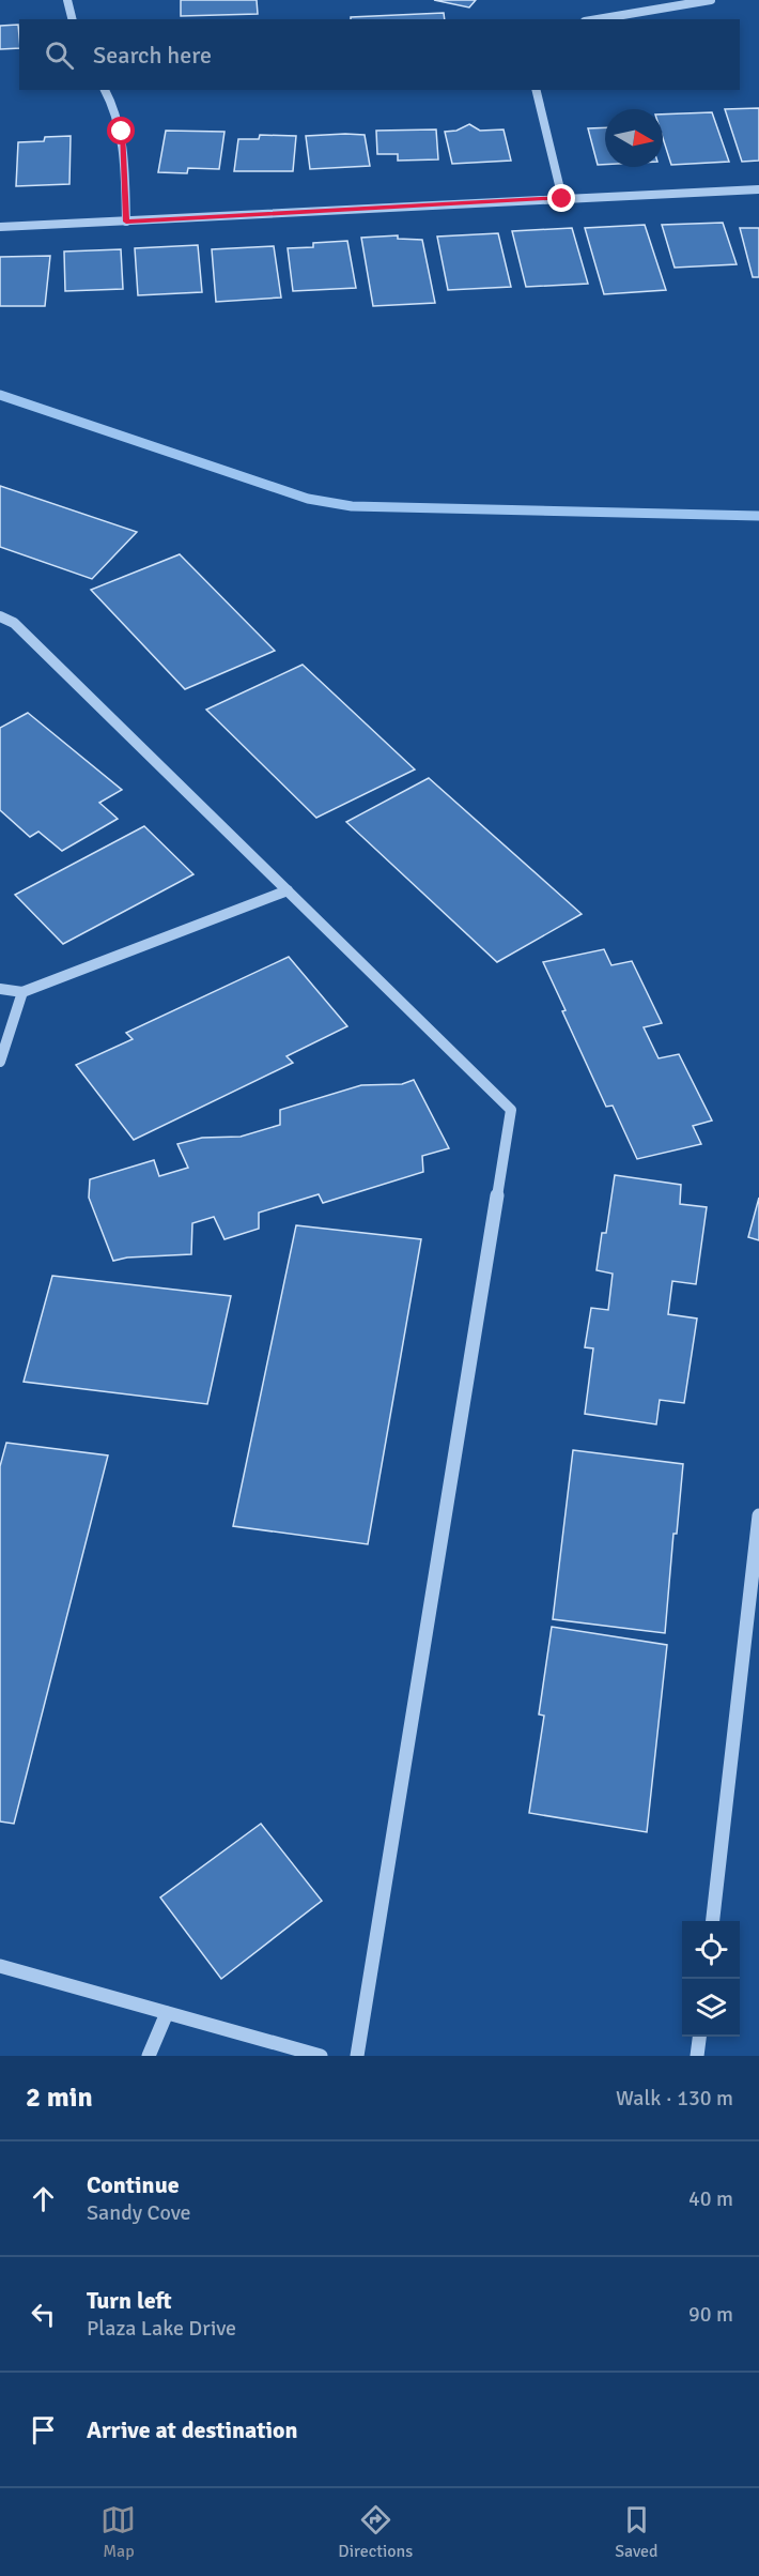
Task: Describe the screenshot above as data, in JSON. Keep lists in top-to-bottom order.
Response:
{
  "north": "right",
  "page": {
    "search": "Search here",
    "heading": ["2 min", "Walk · 130 m"],
    "list": [
      ["Continue", "Sandy Cove", "40 m"],
      ["Turn left", "Plaza Lake Drive", "90 m"],
      "Arrive at destination"
    ],
    "nav": ["Map", "Directions", "Saved"]
  }
}
